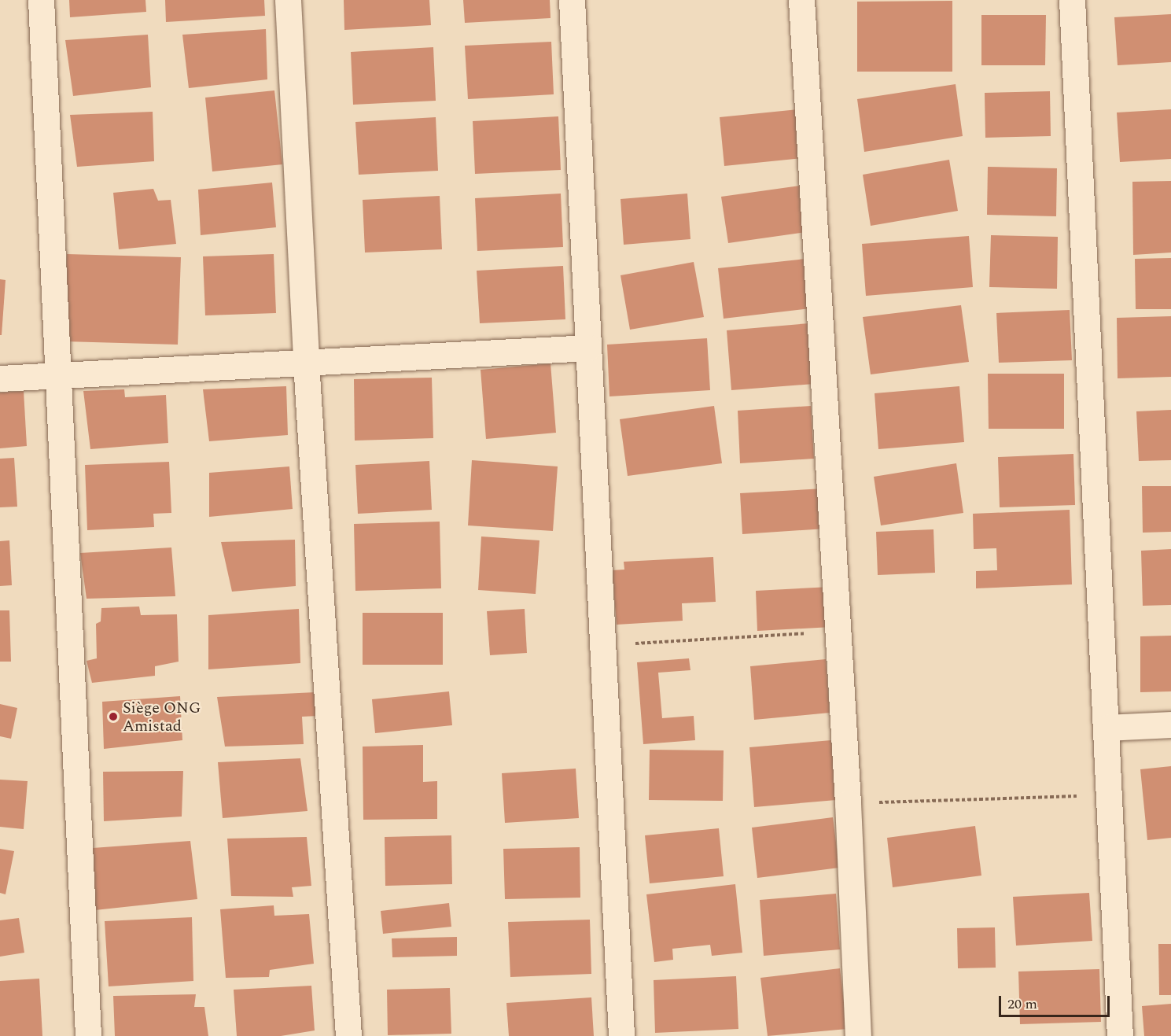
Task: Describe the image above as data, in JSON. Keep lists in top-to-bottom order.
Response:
{
  "places": ["Siège ONG Amistad"],
  "scale_bar": "20 m"
}
